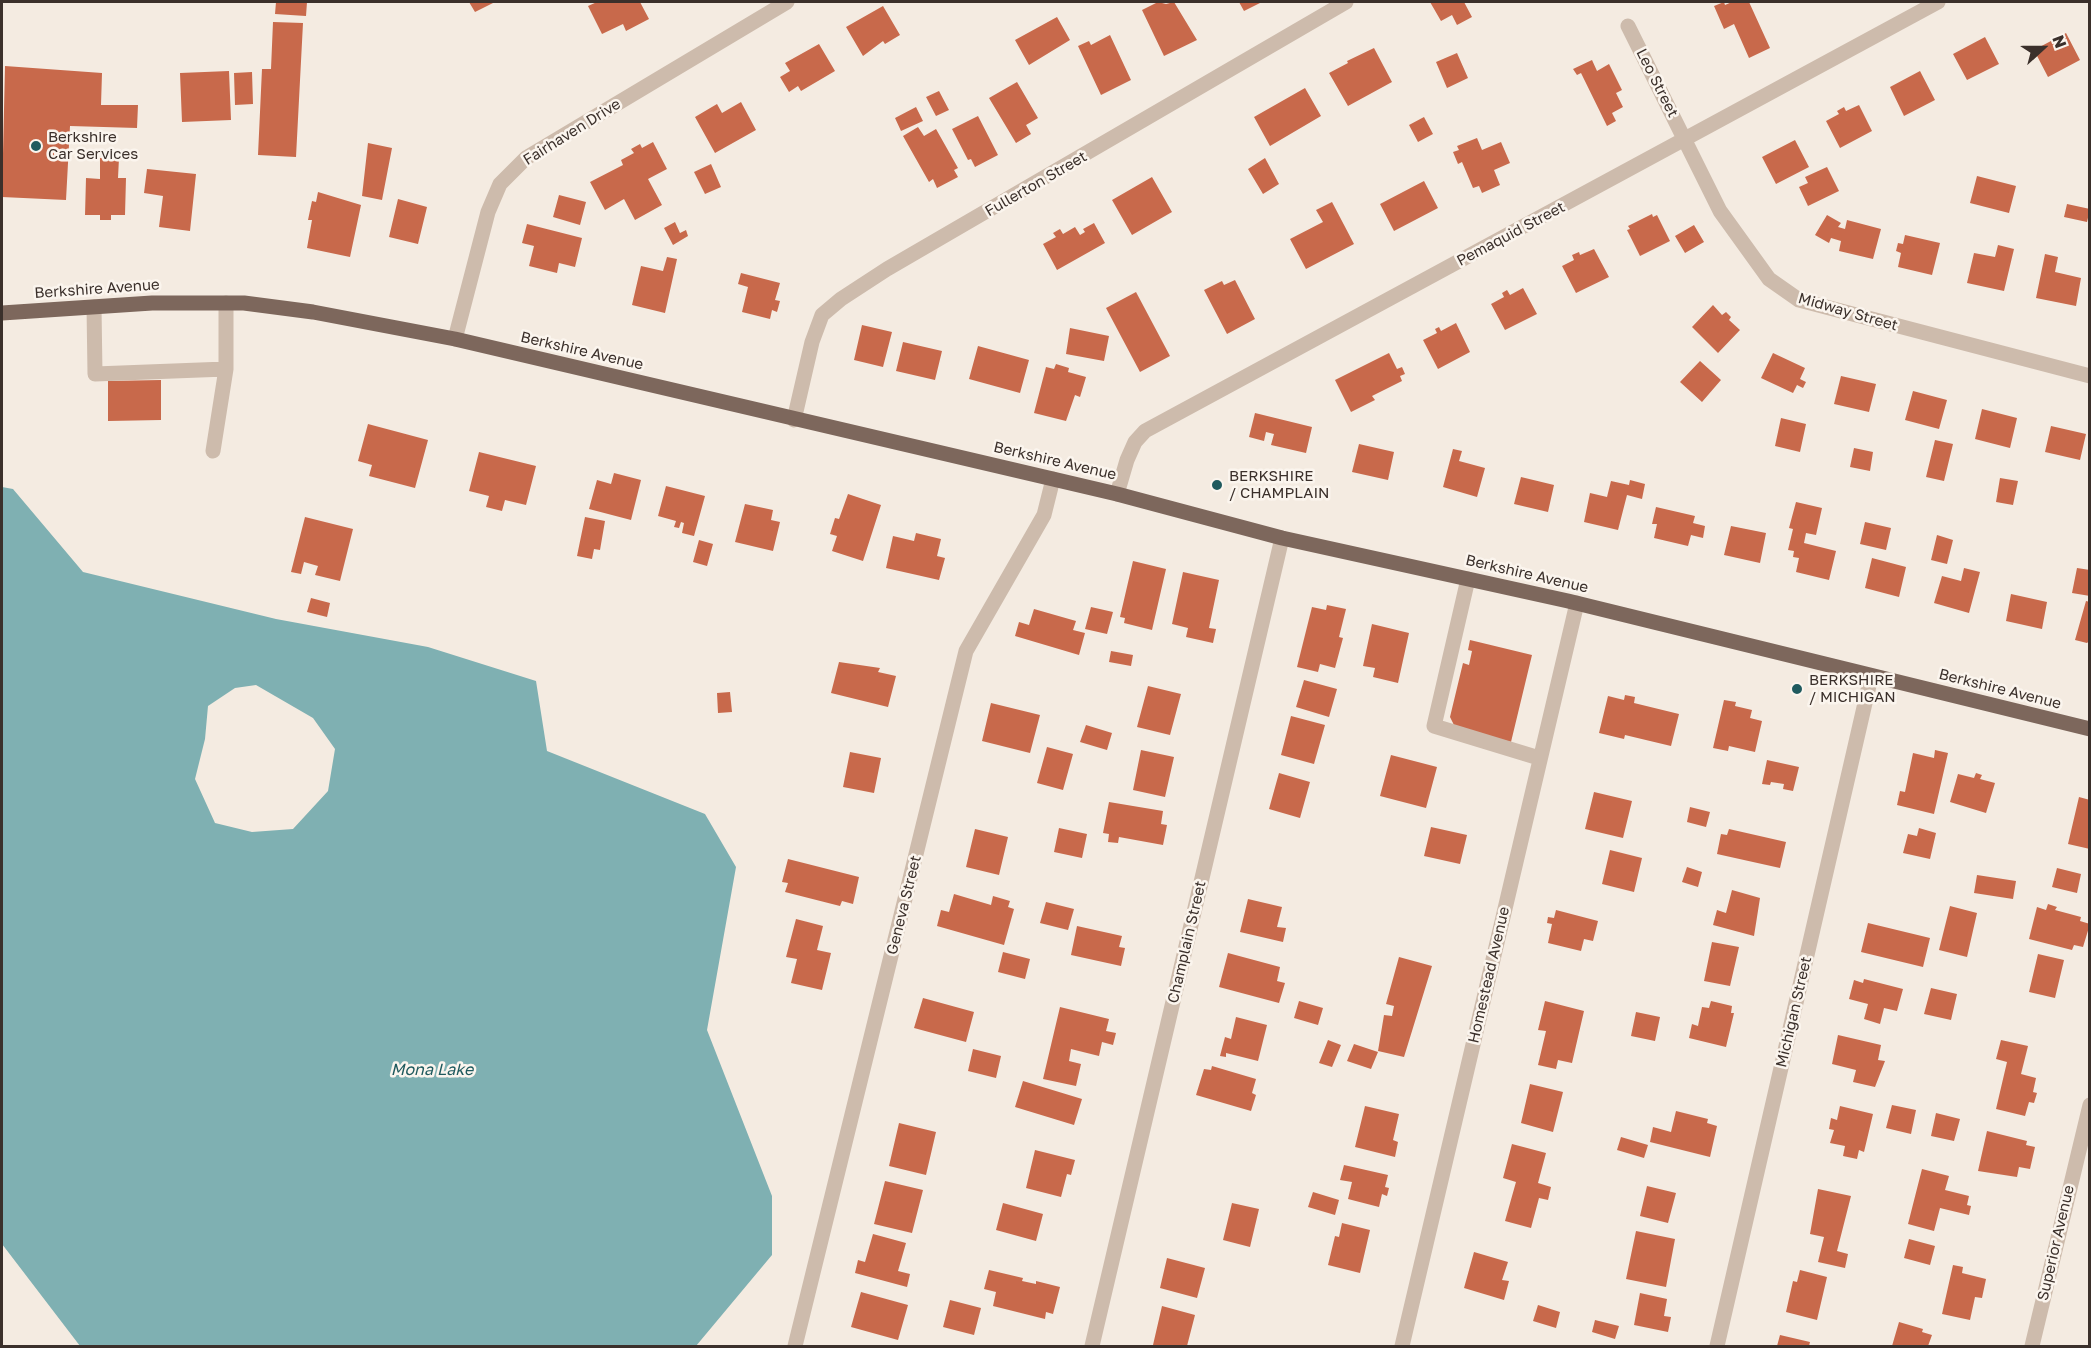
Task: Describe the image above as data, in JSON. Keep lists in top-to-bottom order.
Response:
{
  "streets": {
    "main road": ["Berkshire Avenue"],
    "street": [
      "Leo Street",
      "Fairhaven Drive",
      "Fullerton Street",
      "Pemaquid Street",
      "Midway Street",
      "Geneva Street",
      "Champlain Street",
      "Homestead Avenue",
      "Michigan Street",
      "Superior Avenue"
    ]
  },
  "crossings": [
    ["Leo Street", "Pemaquid Street"],
    ["Leo Street", "Midway Street"],
    ["Fairhaven Drive", "Berkshire Avenue"],
    ["Fullerton Street", "Berkshire Avenue"],
    ["Pemaquid Street", "Berkshire Avenue"],
    ["Pemaquid Street", "Midway Street"],
    ["Berkshire Avenue", "Geneva Street"],
    ["Berkshire Avenue", "Champlain Street"],
    ["Berkshire Avenue", "Homestead Avenue"],
    ["Berkshire Avenue", "Michigan Street"]
  ],
  "water": ["Mona Lake"],
  "places": ["Berkshire Car Services", "BERKSHIRE / CHAMPLAIN", "BERKSHIRE / MICHIGAN"],
  "north": "right"
}
